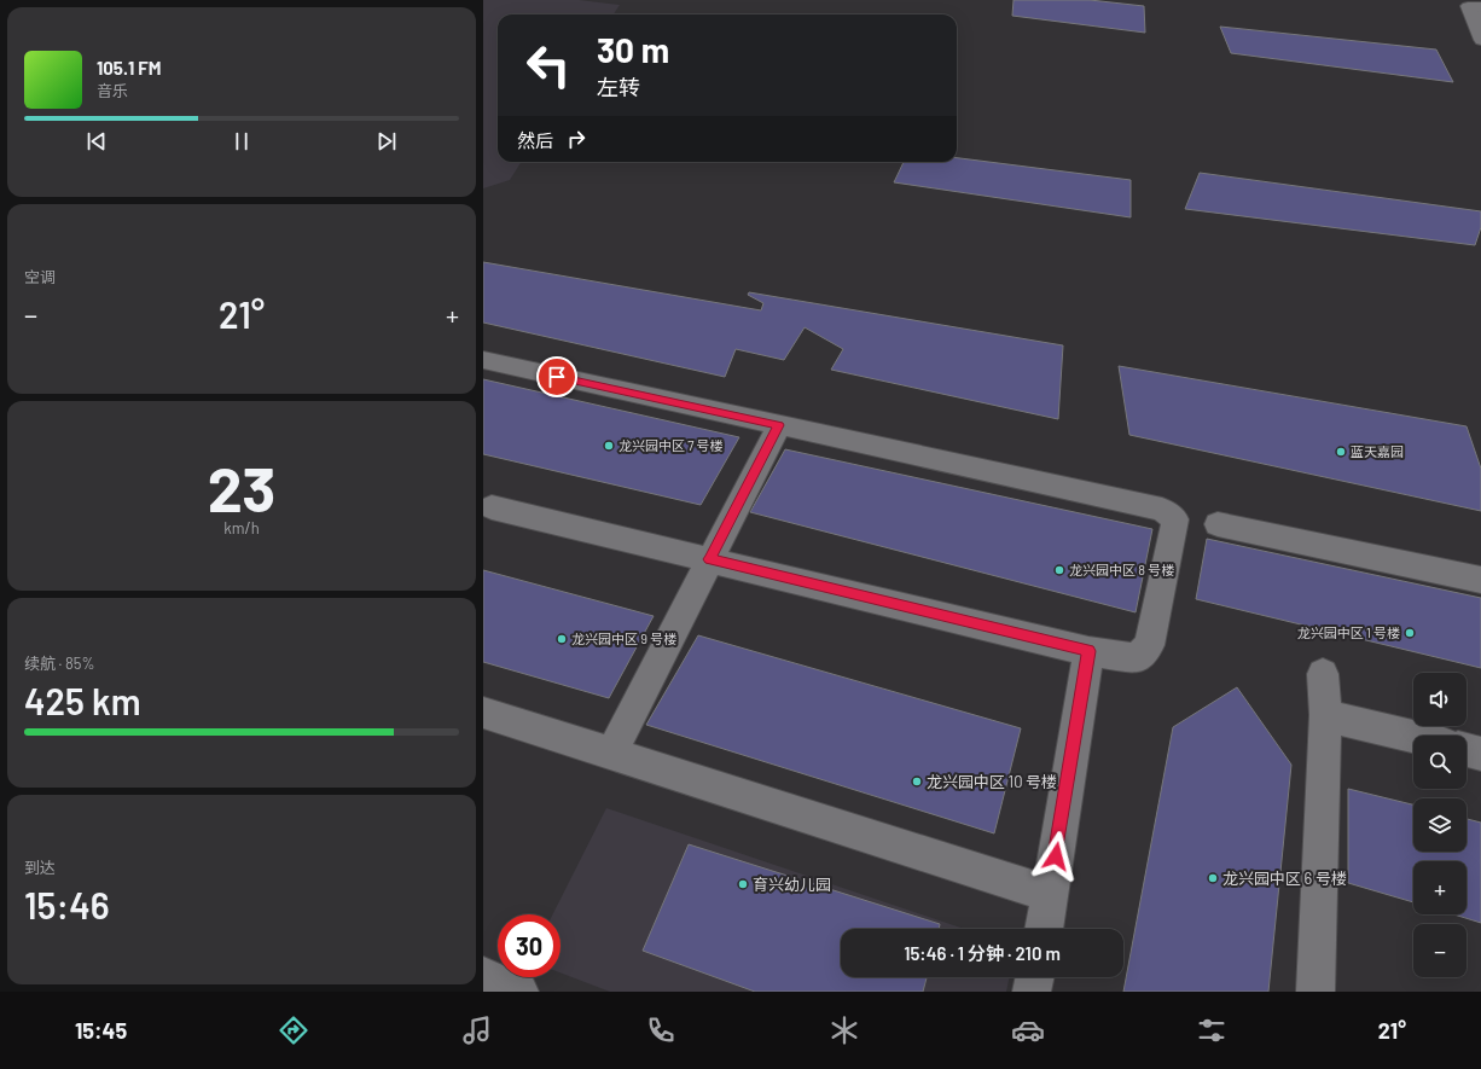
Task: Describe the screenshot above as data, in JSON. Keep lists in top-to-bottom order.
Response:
{
  "places": [
    "龙兴园中区 7 号楼",
    "蓝天嘉园",
    "龙兴园中区 8 号楼",
    "龙兴园中区 1 号楼",
    "龙兴园中区 9 号楼",
    "龙兴园中区 10 号楼",
    "龙兴园中区 6 号楼",
    "育兴幼儿园"
  ],
  "page": {
    "turn": ["30 m", "左转"],
    "song": ["105.1 FM", "音乐"],
    "then": "然后",
    "tile": [
      "空调",
      ["23", "km/h"],
      ["续航 · 85%", "425 km"],
      ["到达", "15:46"]
    ],
    "heat": ["−", "21°", "+"],
    "map_buttons": ["+", "−"],
    "limit": "30",
    "trip": "15:46 · 1 分钟 · 210 m",
    "tabs": ["15:45", "21°"]
  }
}
